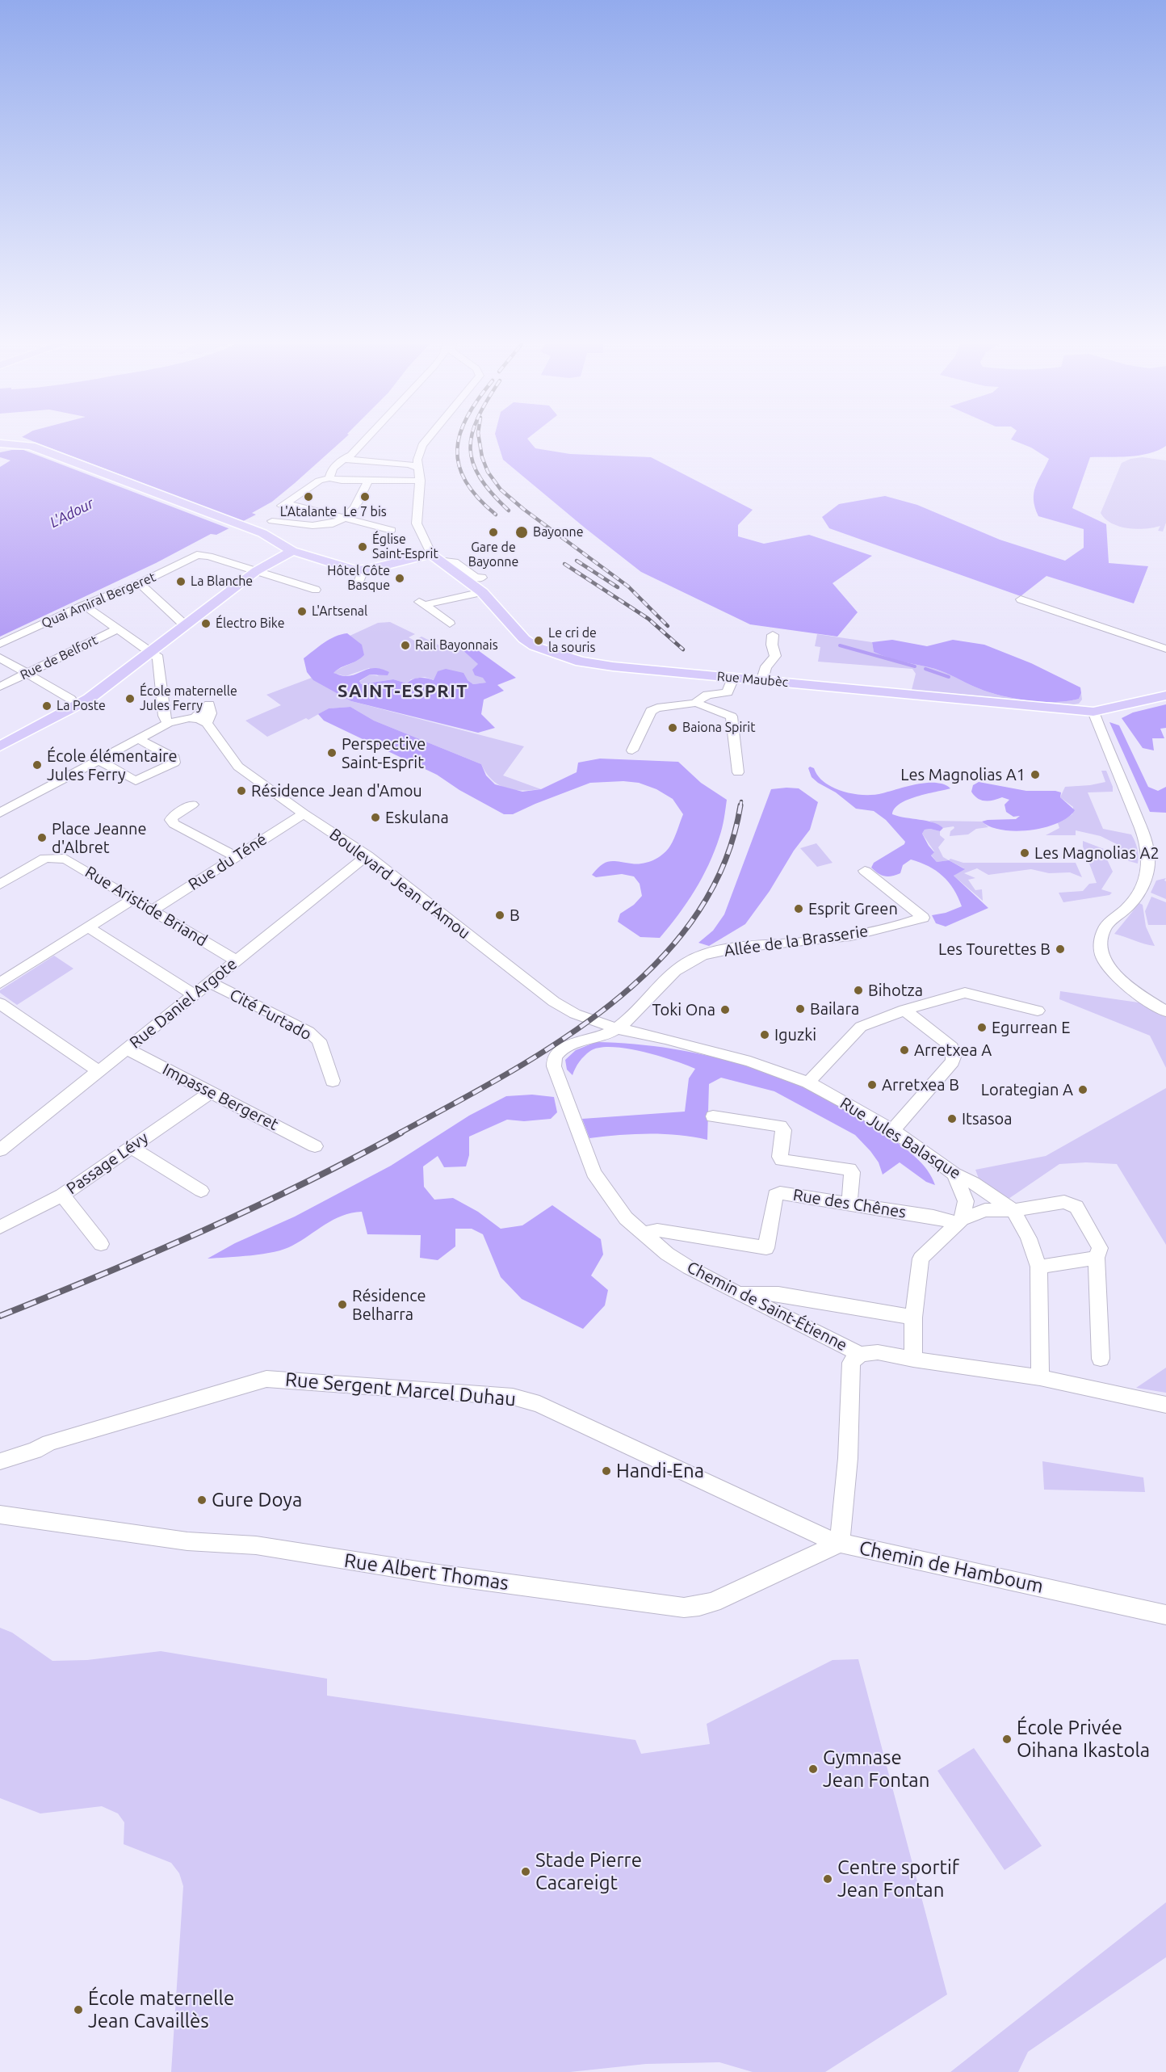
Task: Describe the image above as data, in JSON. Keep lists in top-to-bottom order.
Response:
{
  "streets": {
    "main road": ["Rue Maubèc"],
    "street": [
      "Quai Amiral Bergeret",
      "Rue de Belfort",
      "Rue du Téné",
      "Boulevard Jean d'Amou",
      "Rue Aristide Briand",
      "Allée de la Brasserie",
      "Rue Daniel Argote",
      "Cité Furtado",
      "Impasse Bergeret",
      "Rue Jules Balasque",
      "Passage Lévy",
      "Rue des Chênes",
      "Chemin de Saint-Étienne",
      "Rue Sergent Marcel Duhau",
      "Chemin de Hamboum",
      "Rue Albert Thomas"
    ]
  },
  "crossings": [
    ["Rue du Téné", "Boulevard Jean d'Amou"],
    ["Rue du Téné", "Rue Aristide Briand"],
    ["Boulevard Jean d'Amou", "Allée de la Brasserie"],
    ["Boulevard Jean d'Amou", "Rue Daniel Argote"],
    ["Boulevard Jean d'Amou", "Rue Jules Balasque"],
    ["Boulevard Jean d'Amou", "Chemin de Saint-Étienne"],
    ["Rue Aristide Briand", "Rue Daniel Argote"],
    ["Allée de la Brasserie", "Rue Jules Balasque"],
    ["Allée de la Brasserie", "Chemin de Saint-Étienne"],
    ["Rue Daniel Argote", "Cité Furtado"],
    ["Rue Daniel Argote", "Impasse Bergeret"],
    ["Impasse Bergeret", "Passage Lévy"],
    ["Rue Jules Balasque", "Chemin de Saint-Étienne"],
    ["Rue des Chênes", "Chemin de Saint-Étienne"],
    ["Chemin de Saint-Étienne", "Chemin de Hamboum"],
    ["Rue Sergent Marcel Duhau", "Chemin de Hamboum"],
    ["Rue Sergent Marcel Duhau", "Rue Albert Thomas"],
    ["Chemin de Hamboum", "Rue Albert Thomas"]
  ],
  "districts": ["SAINT-ESPRIT"],
  "water": ["L'Adour"],
  "places": [
    "L'Atalante",
    "Le 7 bis",
    "Gare de Bayonne",
    "Bayonne",
    "Église Saint-Esprit",
    "Hôtel Côte Basque",
    "La Blanche",
    "L'Artsenal",
    "Électro Bike",
    "Le cri de la souris",
    "Rail Bayonnais",
    "École maternelle Jules Ferry",
    "La Poste",
    "Baiona Spirit",
    "Perspective Saint-Esprit",
    "École élémentaire Jules Ferry",
    "Les Magnolias A1",
    "Résidence Jean d'Amou",
    "Eskulana",
    "Place Jeanne d'Albret",
    "Les Magnolias A2",
    "Esprit Green",
    "B",
    "Les Tourettes B",
    "Bihotza",
    "Bailara",
    "Toki Ona",
    "Egurrean E",
    "Iguzki",
    "Arretxea A",
    "Arretxea B",
    "Lorategian A",
    "Itsasoa",
    "Résidence Belharra",
    "Handi-Ena",
    "Gure Doya",
    "École Privée Oihana Ikastola",
    "Gymnase Jean Fontan",
    "Stade Pierre Cacareigt",
    "Centre sportif Jean Fontan",
    "École maternelle Jean Cavaillès"
  ]
}
